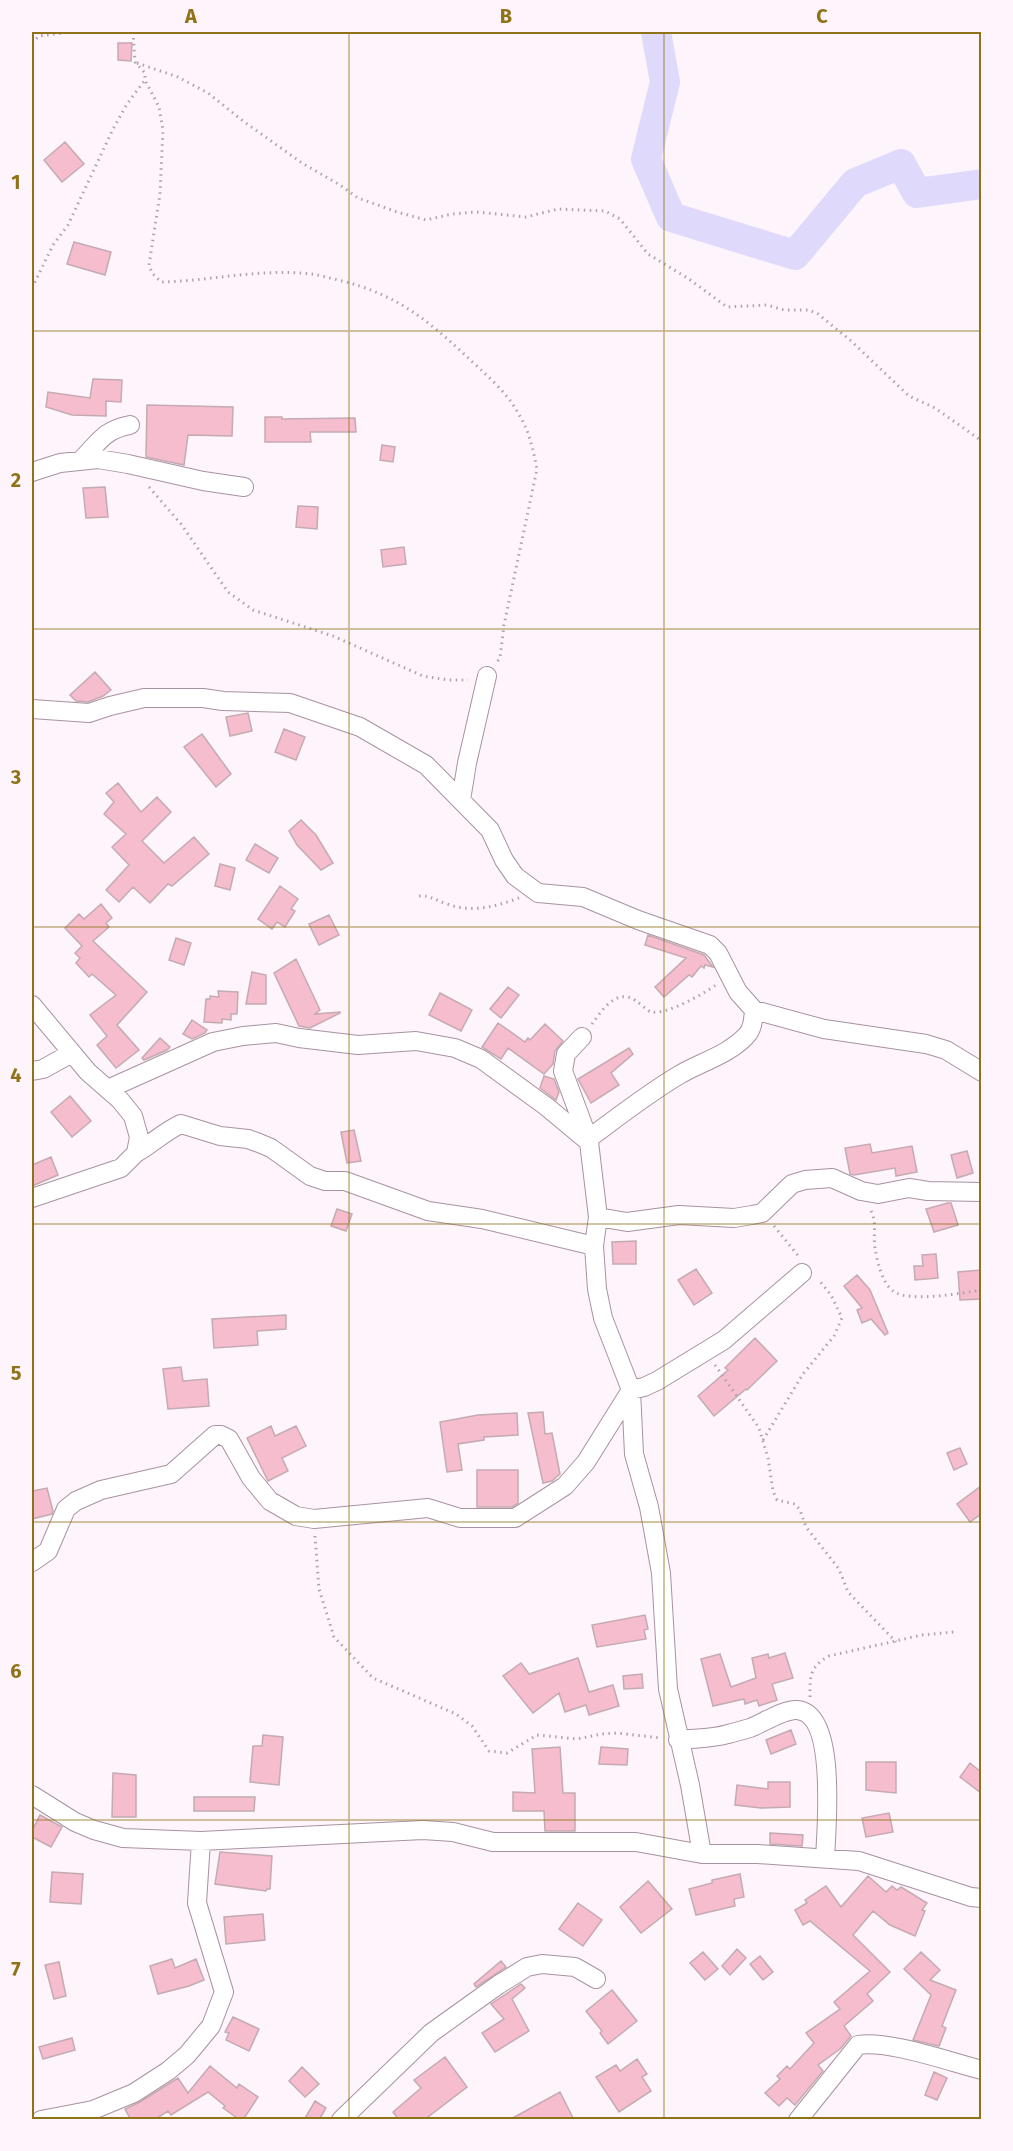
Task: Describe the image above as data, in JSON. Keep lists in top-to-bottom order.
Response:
{
  "grid": {
    "columns": ["A", "B", "C"],
    "rows": [
      "1",
      "2",
      "3",
      "4",
      "5",
      "6",
      "7"
    ]
  }
}
